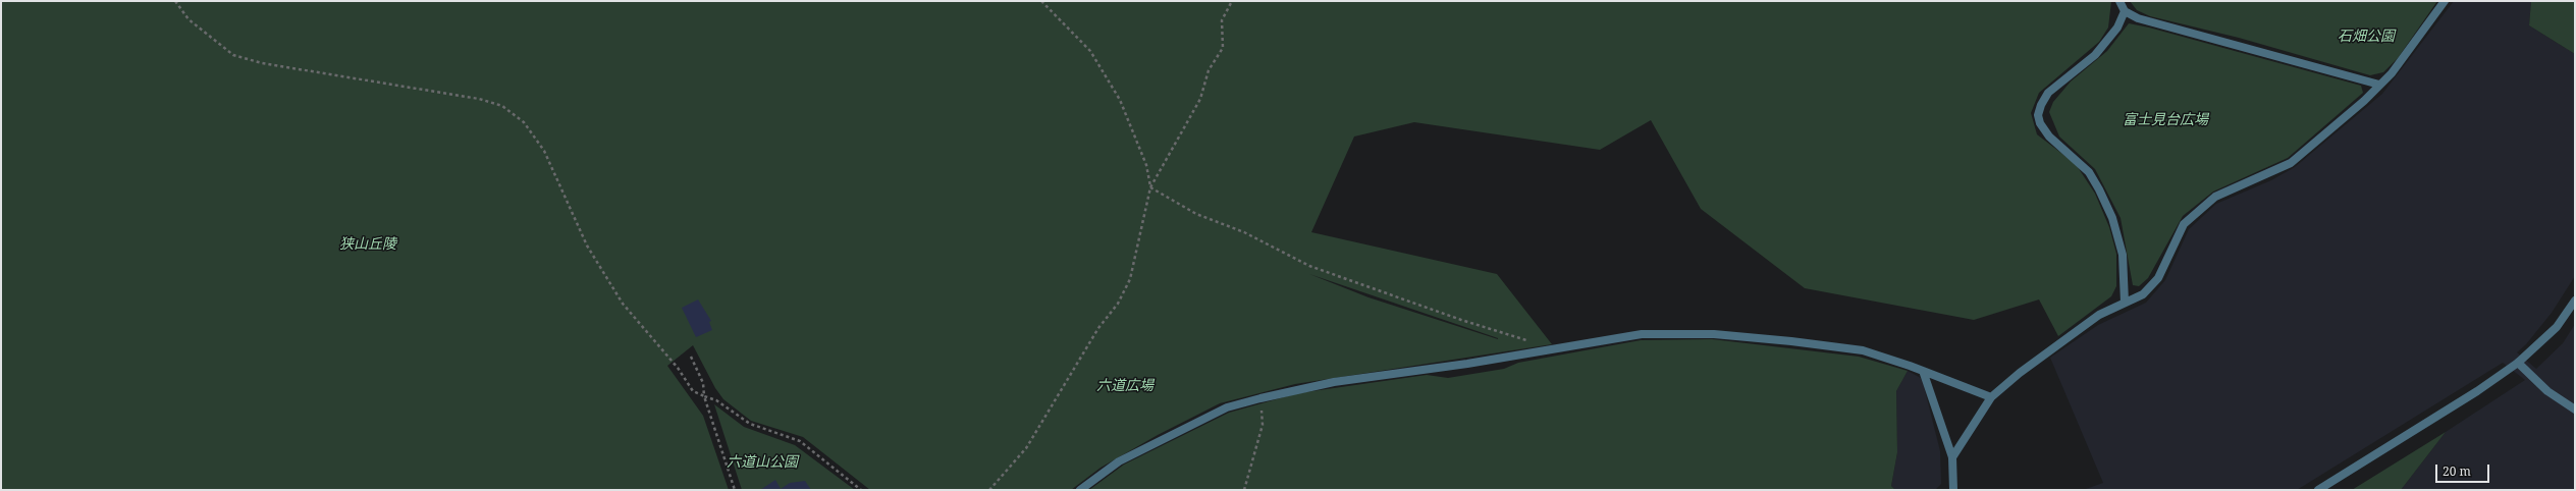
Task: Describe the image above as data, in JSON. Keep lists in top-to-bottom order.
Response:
{
  "parks": [
    "石畑公園",
    "富士見台広場",
    "狭山丘陵",
    "六道広場",
    "六道山公園"
  ],
  "scale_bar": "20 m"
}
